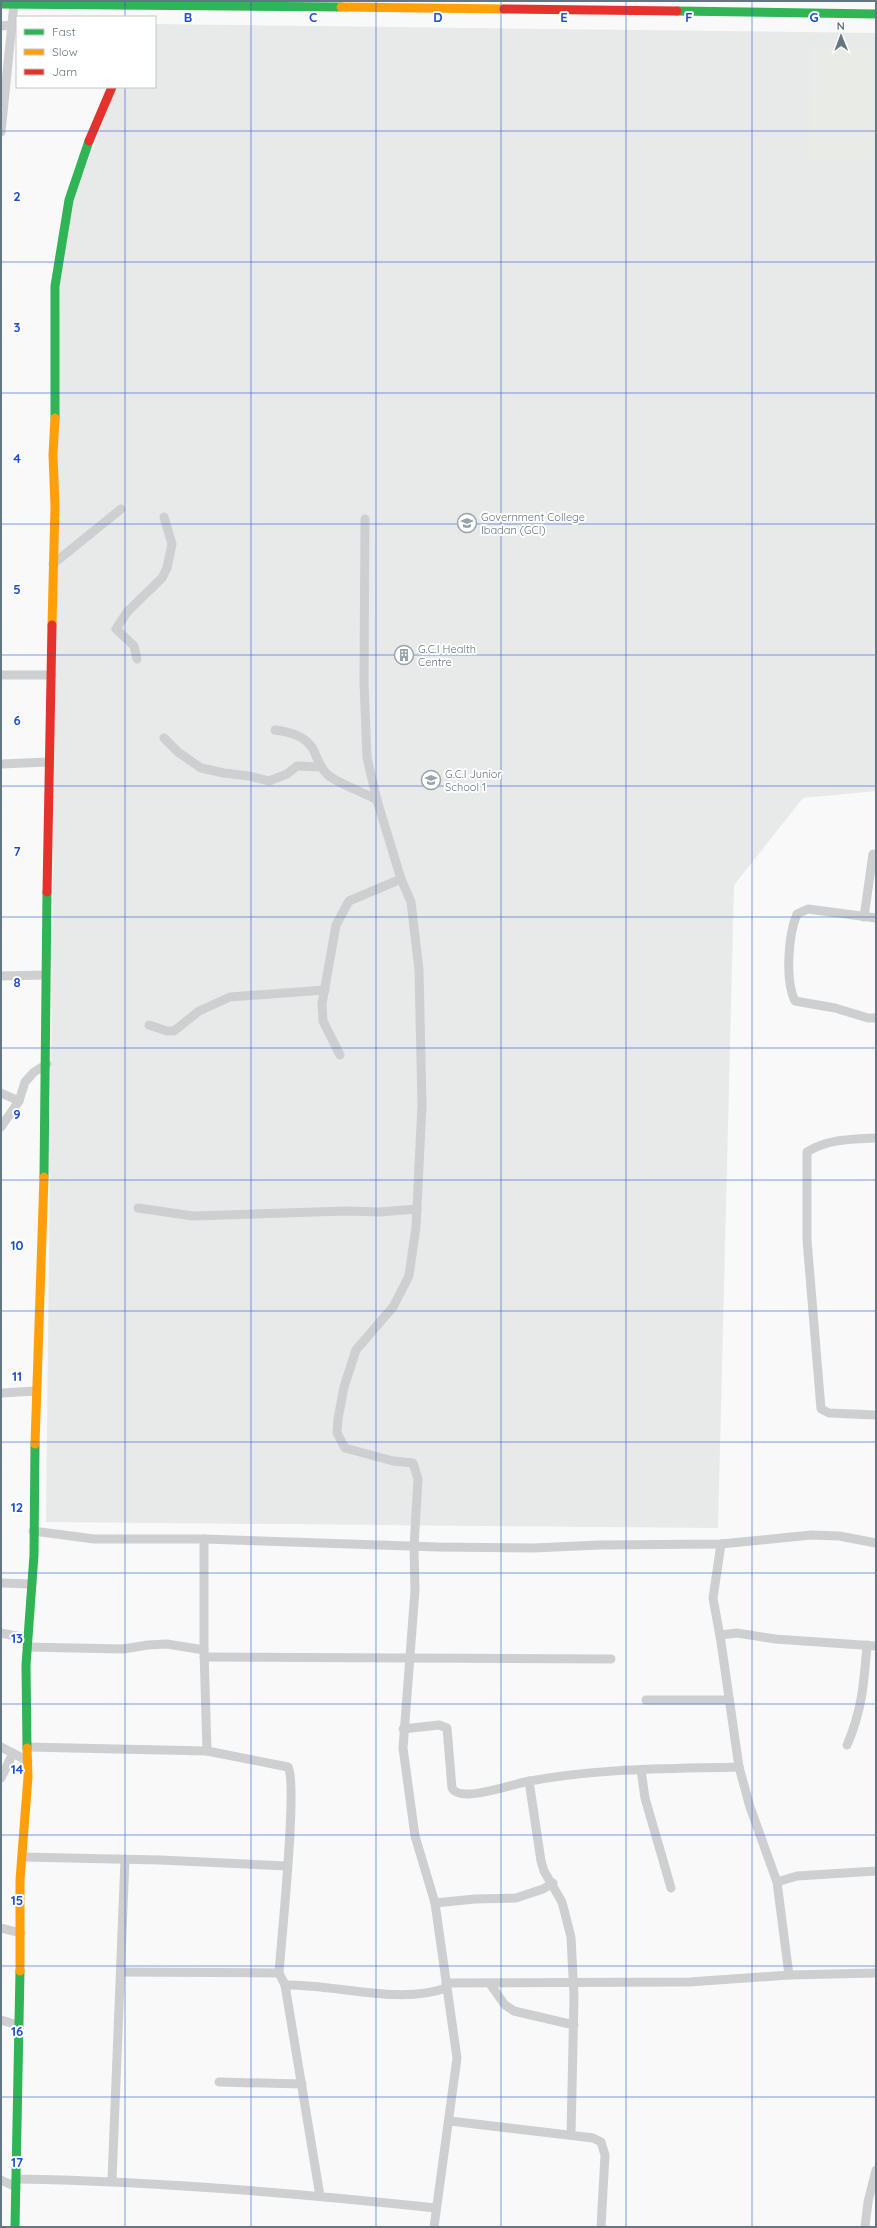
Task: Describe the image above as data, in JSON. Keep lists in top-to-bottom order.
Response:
{
  "places": {
    "school or university": ["Government College Ibadan (GCI)", "G.C.I Junior School 1"],
    "building": ["G.C.I Health Centre"]
  },
  "legend": ["Fast", "Slow", "Jam"],
  "north": "top",
  "grid": {
    "columns": [
      "B",
      "C",
      "D",
      "E",
      "F",
      "G"
    ],
    "rows": [
      "2",
      "3",
      "4",
      "5",
      "6",
      "7",
      "8",
      "9",
      "10",
      "11",
      "12",
      "13",
      "14",
      "15",
      "16",
      "17"
    ]
  }
}
